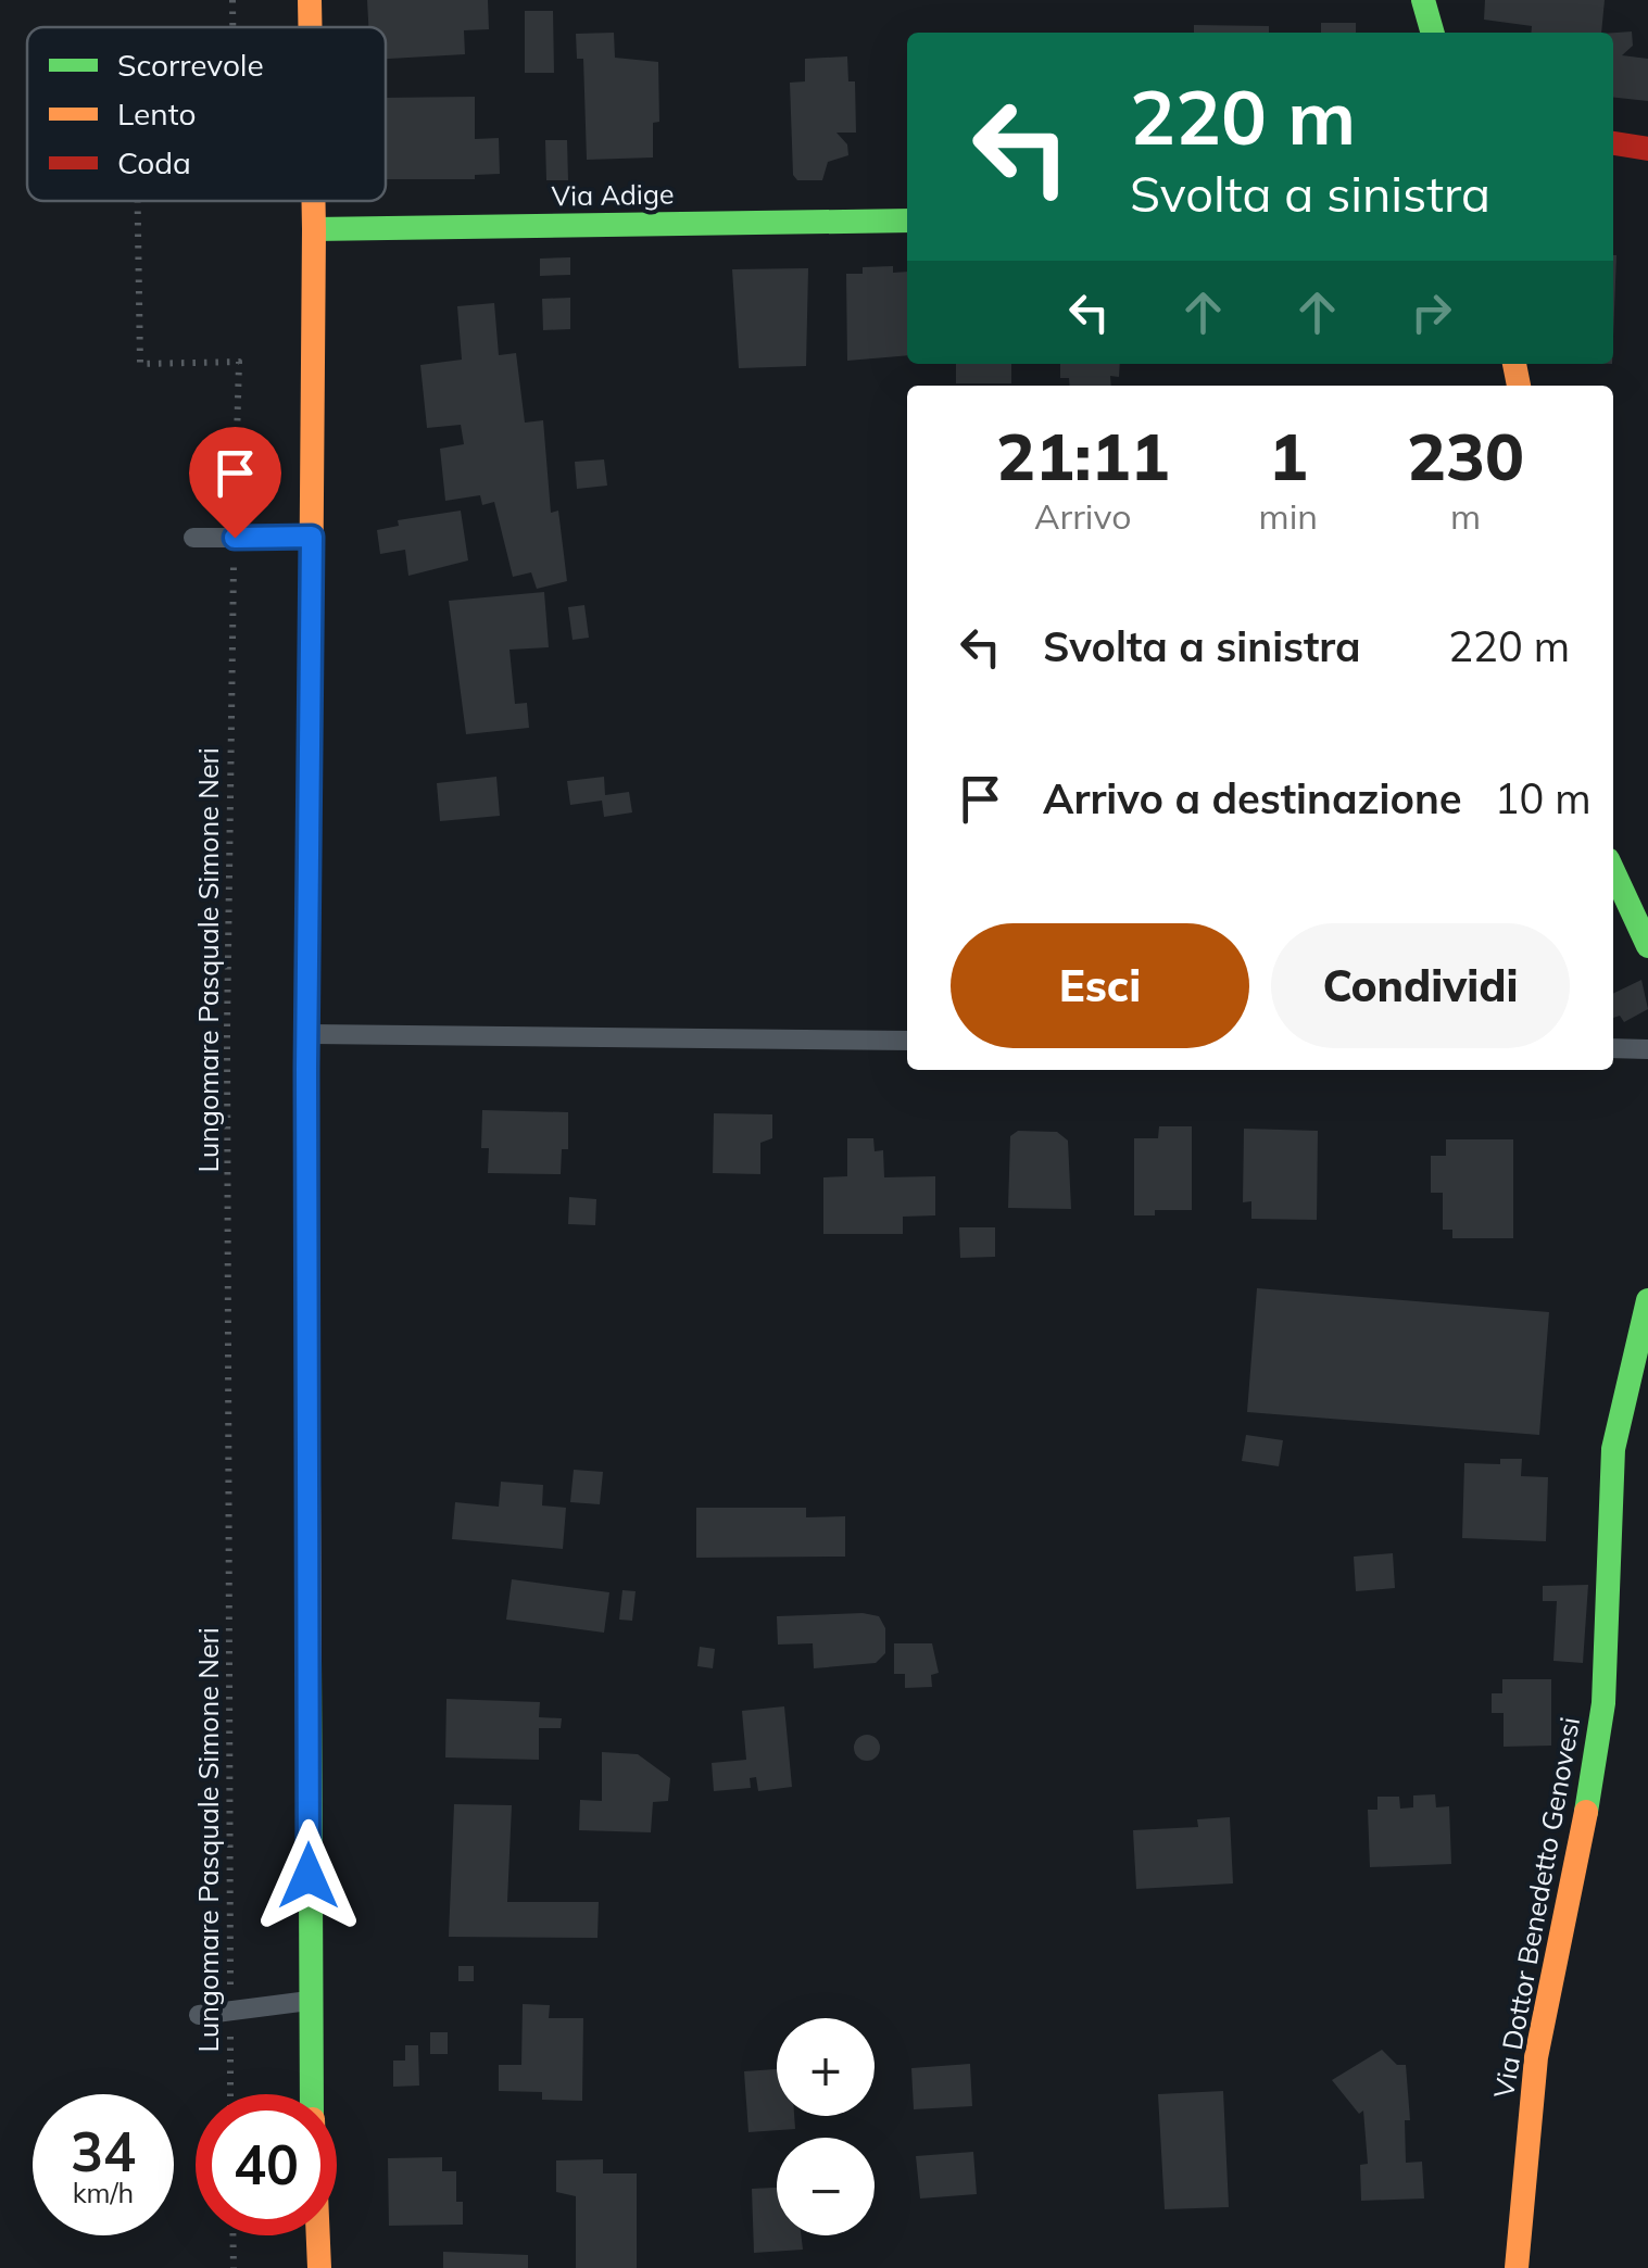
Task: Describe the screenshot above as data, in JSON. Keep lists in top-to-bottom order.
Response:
{
  "streets": {
    "street": ["Via Adige", "Via Dottor Benedetto Genovesi"],
    "path": ["Lungomare Pasquale Simone Neri"]
  },
  "legend": ["Scorrevole", "Lento", "Coda"],
  "page": {
    "turn": ["220 m", "Svolta a sinistra"],
    "eta": [
      "21:11",
      "Arrivo",
      "1",
      "min",
      "230",
      "m"
    ],
    "list": [
      {
        "name": "Svolta a sinistra",
        "value": "220 m"
      },
      {
        "name": "Arrivo a destinazione",
        "value": "10 m"
      }
    ],
    "buttons": ["Esci", "Condividi"],
    "map_buttons": ["+", "−"],
    "speed": "34 km/h",
    "limit": "40"
  }
}
